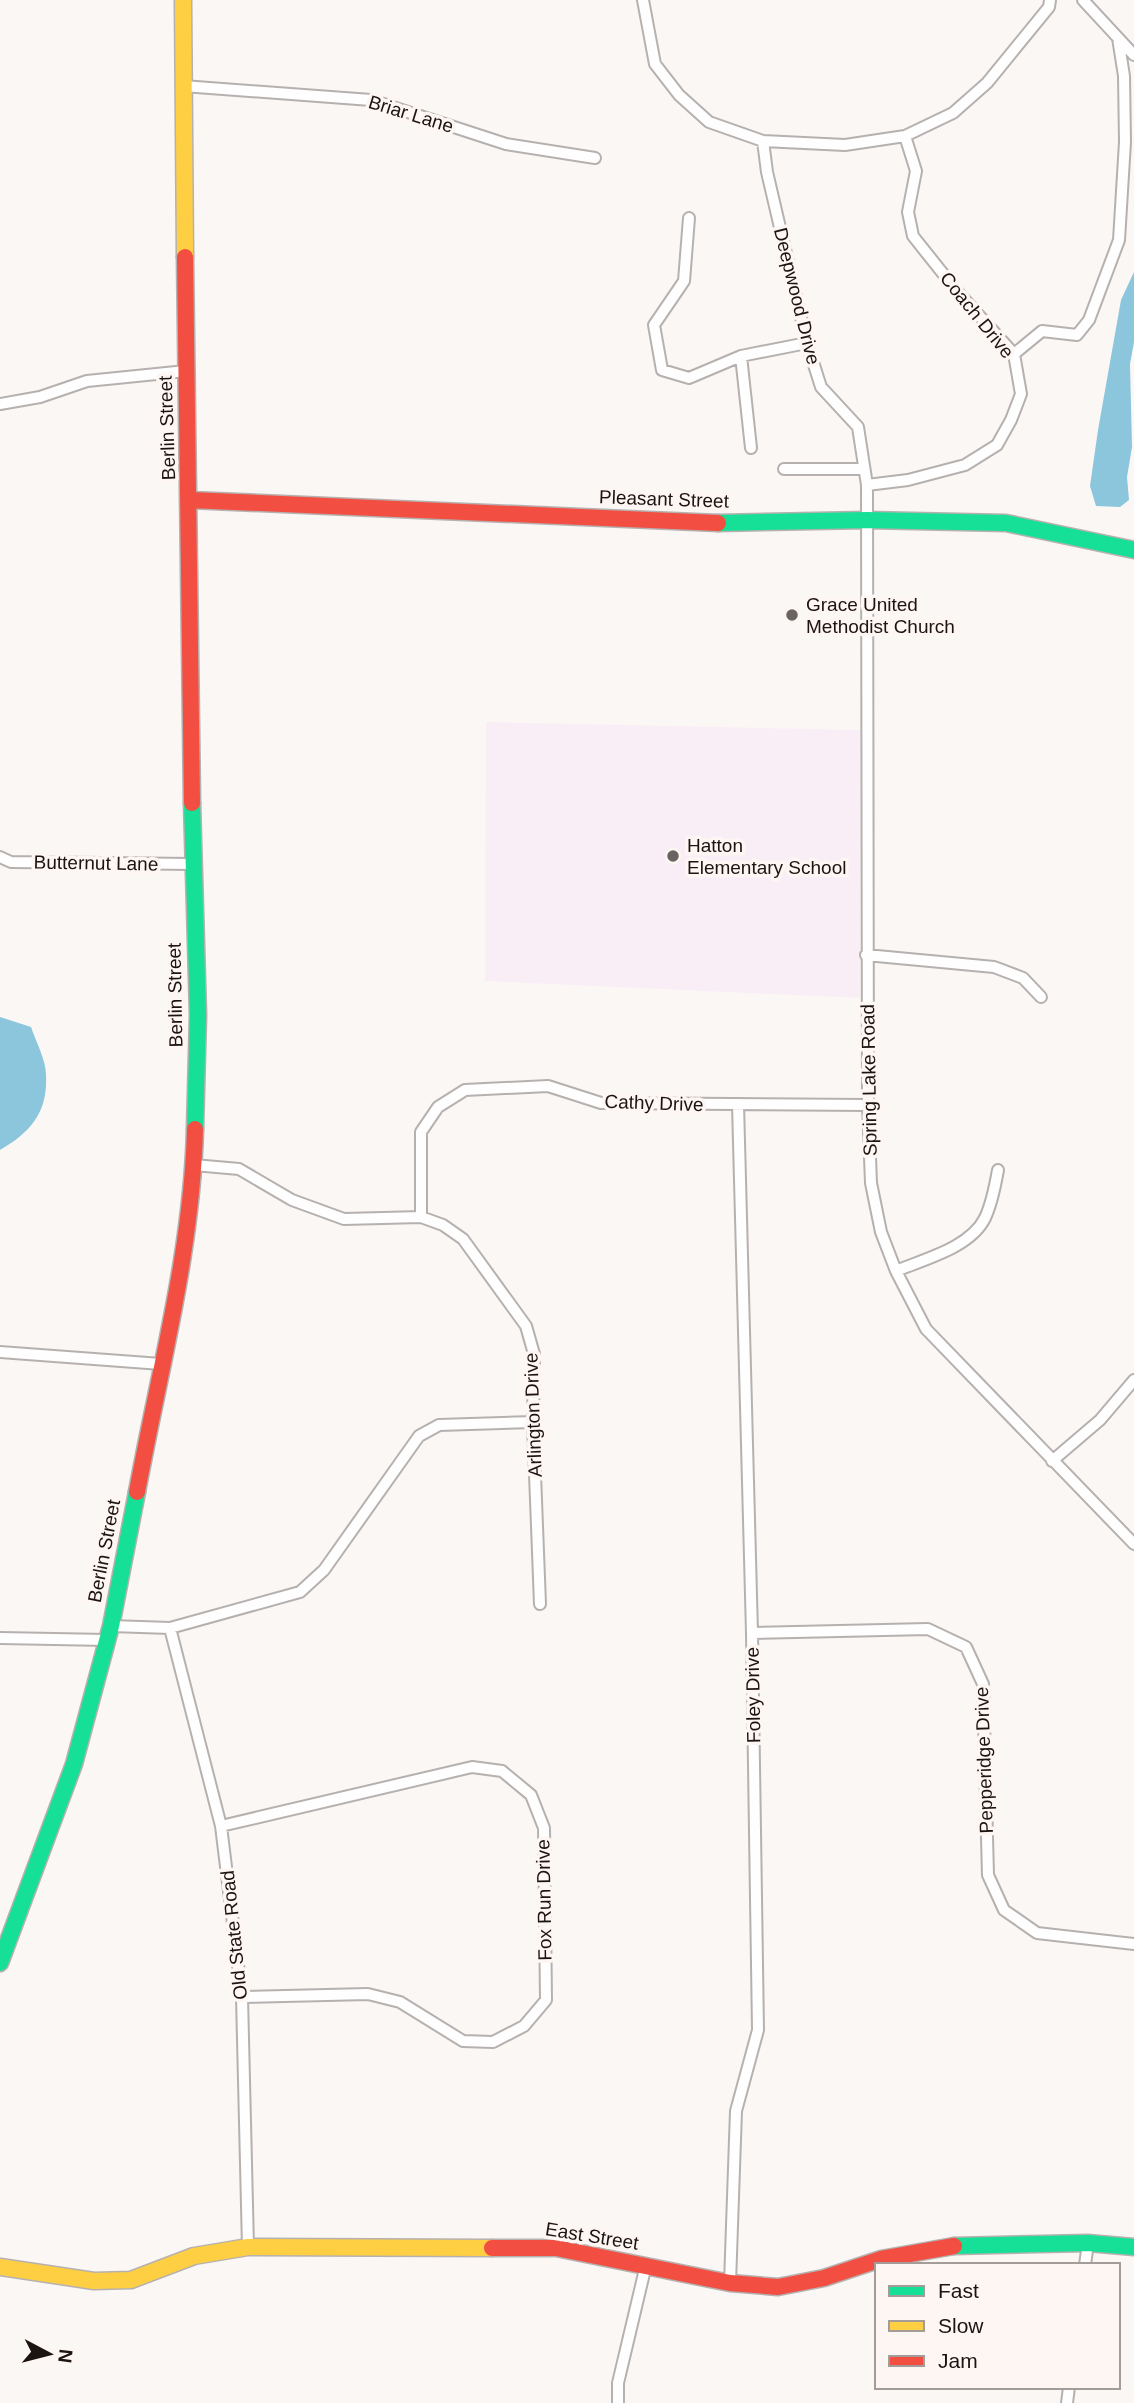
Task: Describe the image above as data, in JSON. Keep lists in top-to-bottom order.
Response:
{
  "streets": {
    "street": [
      "Briar Lane",
      "Deepwood Drive",
      "Coach Drive",
      "Berlin Street",
      "Pleasant Street",
      "Butternut Lane",
      "Spring Lake Road",
      "Cathy Drive",
      "Arlington Drive",
      "Foley Drive",
      "Pepperidge Drive",
      "Fox Run Drive",
      "Old State Road",
      "East Street"
    ]
  },
  "crossings": [
    ["Briar Lane", "Berlin Street"],
    ["Deepwood Drive", "Coach Drive"],
    ["Deepwood Drive", "Pleasant Street"],
    ["Deepwood Drive", "Spring Lake Road"],
    ["Berlin Street", "Pleasant Street"],
    ["Berlin Street", "Butternut Lane"],
    ["Berlin Street", "Arlington Drive"],
    ["Pleasant Street", "Spring Lake Road"],
    ["Spring Lake Road", "Cathy Drive"],
    ["Cathy Drive", "Arlington Drive"],
    ["Cathy Drive", "Foley Drive"],
    ["Foley Drive", "Pepperidge Drive"],
    ["Foley Drive", "East Street"],
    ["Fox Run Drive", "Old State Road"],
    ["Old State Road", "East Street"]
  ],
  "places": ["Grace United Methodist Church", "Hatton Elementary School"],
  "legend": ["Fast", "Slow", "Jam"],
  "north": "right"
}
